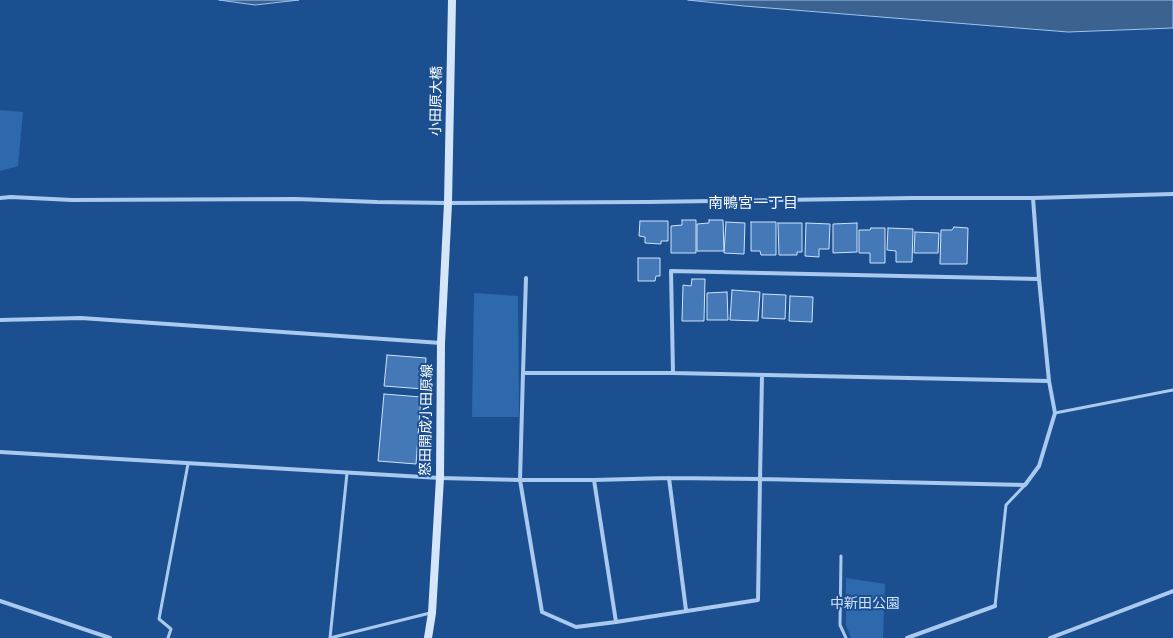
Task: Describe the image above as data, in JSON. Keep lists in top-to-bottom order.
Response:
{
  "streets": {
    "main road": ["小田原大橋", "怒田開成小田原線"]
  },
  "crossings": [
    ["小田原大橋", "怒田開成小田原線"]
  ],
  "districts": ["南鴨宮一丁目"],
  "parks": ["中新田公園"]
}
